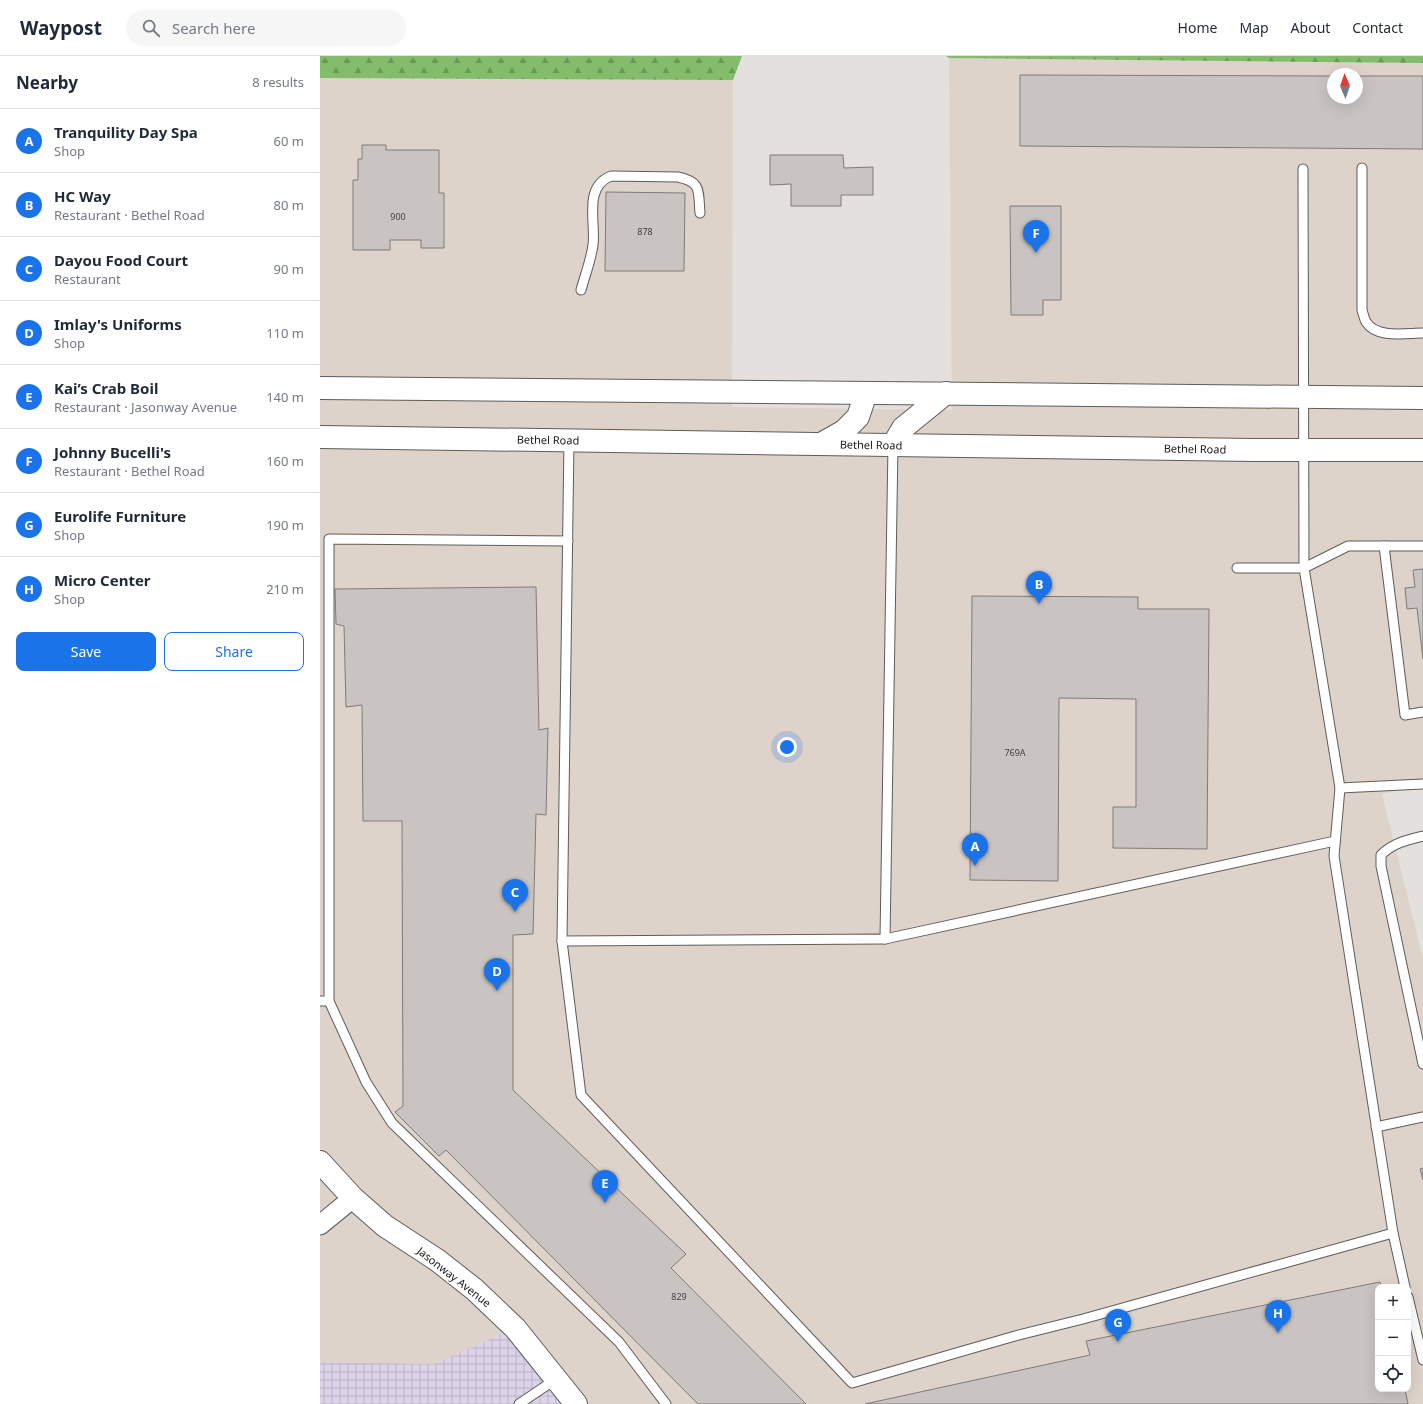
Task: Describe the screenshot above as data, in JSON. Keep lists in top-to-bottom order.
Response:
{
  "streets": {
    "main road": ["Bethel Road", "Jasonway Avenue"]
  },
  "house_numbers": [
    "900",
    "878",
    "769A",
    "829"
  ],
  "north": "top",
  "page": {
    "header": "Waypost",
    "search": "Search here",
    "nav": [
      "Home",
      "Map",
      "About",
      "Contact"
    ],
    "heading": ["Nearby", "8 results"],
    "list": [
      {
        "mark": "A",
        "name": "Tranquility Day Spa",
        "note": "Shop",
        "value": "60 m"
      },
      {
        "mark": "B",
        "name": "HC Way",
        "note": "Restaurant · Bethel Road",
        "value": "80 m"
      },
      {
        "mark": "C",
        "name": "Dayou Food Court",
        "note": "Restaurant",
        "value": "90 m"
      },
      {
        "mark": "D",
        "name": "Imlay's Uniforms",
        "note": "Shop",
        "value": "110 m"
      },
      {
        "mark": "E",
        "name": "Kai’s Crab Boil",
        "note": "Restaurant · Jasonway Avenue",
        "value": "140 m"
      },
      {
        "mark": "F",
        "name": "Johnny Bucelli's",
        "note": "Restaurant · Bethel Road",
        "value": "160 m"
      },
      {
        "mark": "G",
        "name": "Eurolife Furniture",
        "note": "Shop",
        "value": "190 m"
      },
      {
        "mark": "H",
        "name": "Micro Center",
        "note": "Shop",
        "value": "210 m"
      }
    ],
    "pins": [
      "F",
      "B",
      "A",
      "C",
      "D",
      "E",
      "H",
      "G"
    ],
    "buttons": ["Save", "Share"],
    "map_buttons": ["+", "−"]
  }
}
